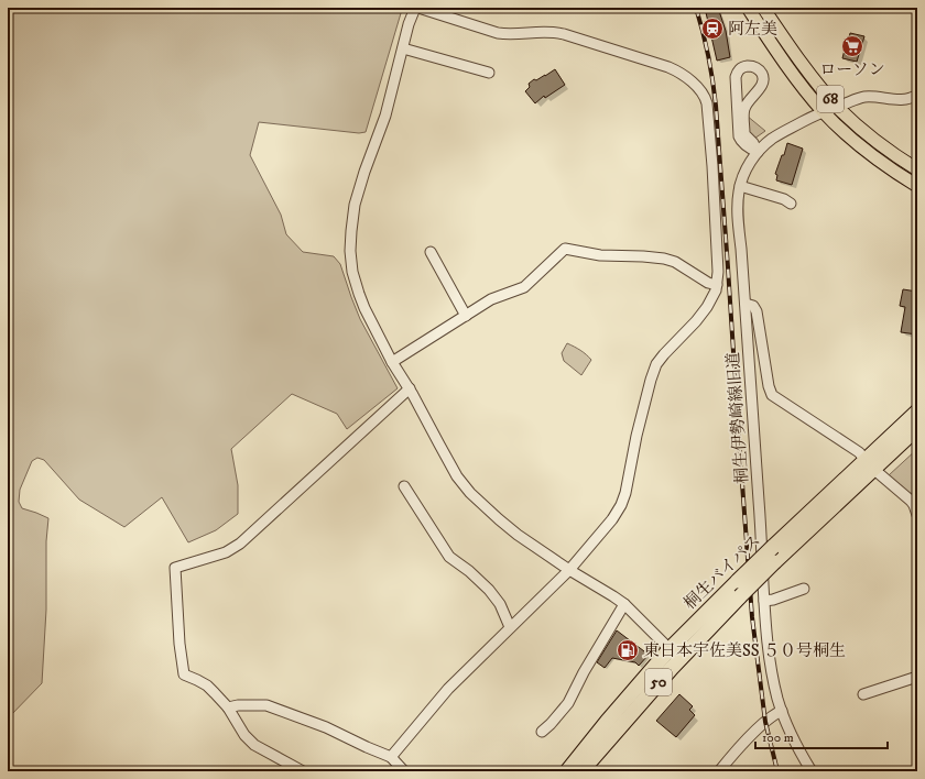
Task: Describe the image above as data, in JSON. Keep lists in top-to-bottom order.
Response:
{
  "streets": {
    "highway": ["桐生バイパス", "50"],
    "main road": ["68"],
    "street": ["桐生伊勢崎線旧道"]
  },
  "crossings": [
    ["68", "桐生伊勢崎線旧道"],
    ["桐生バイパス", "50"]
  ],
  "places": {
    "station": ["阿左美"],
    "supermarket": ["ローソン"],
    "fuel station": ["東日本宇佐美SS ５０号桐生"]
  },
  "scale_bar": "100 m"
}
